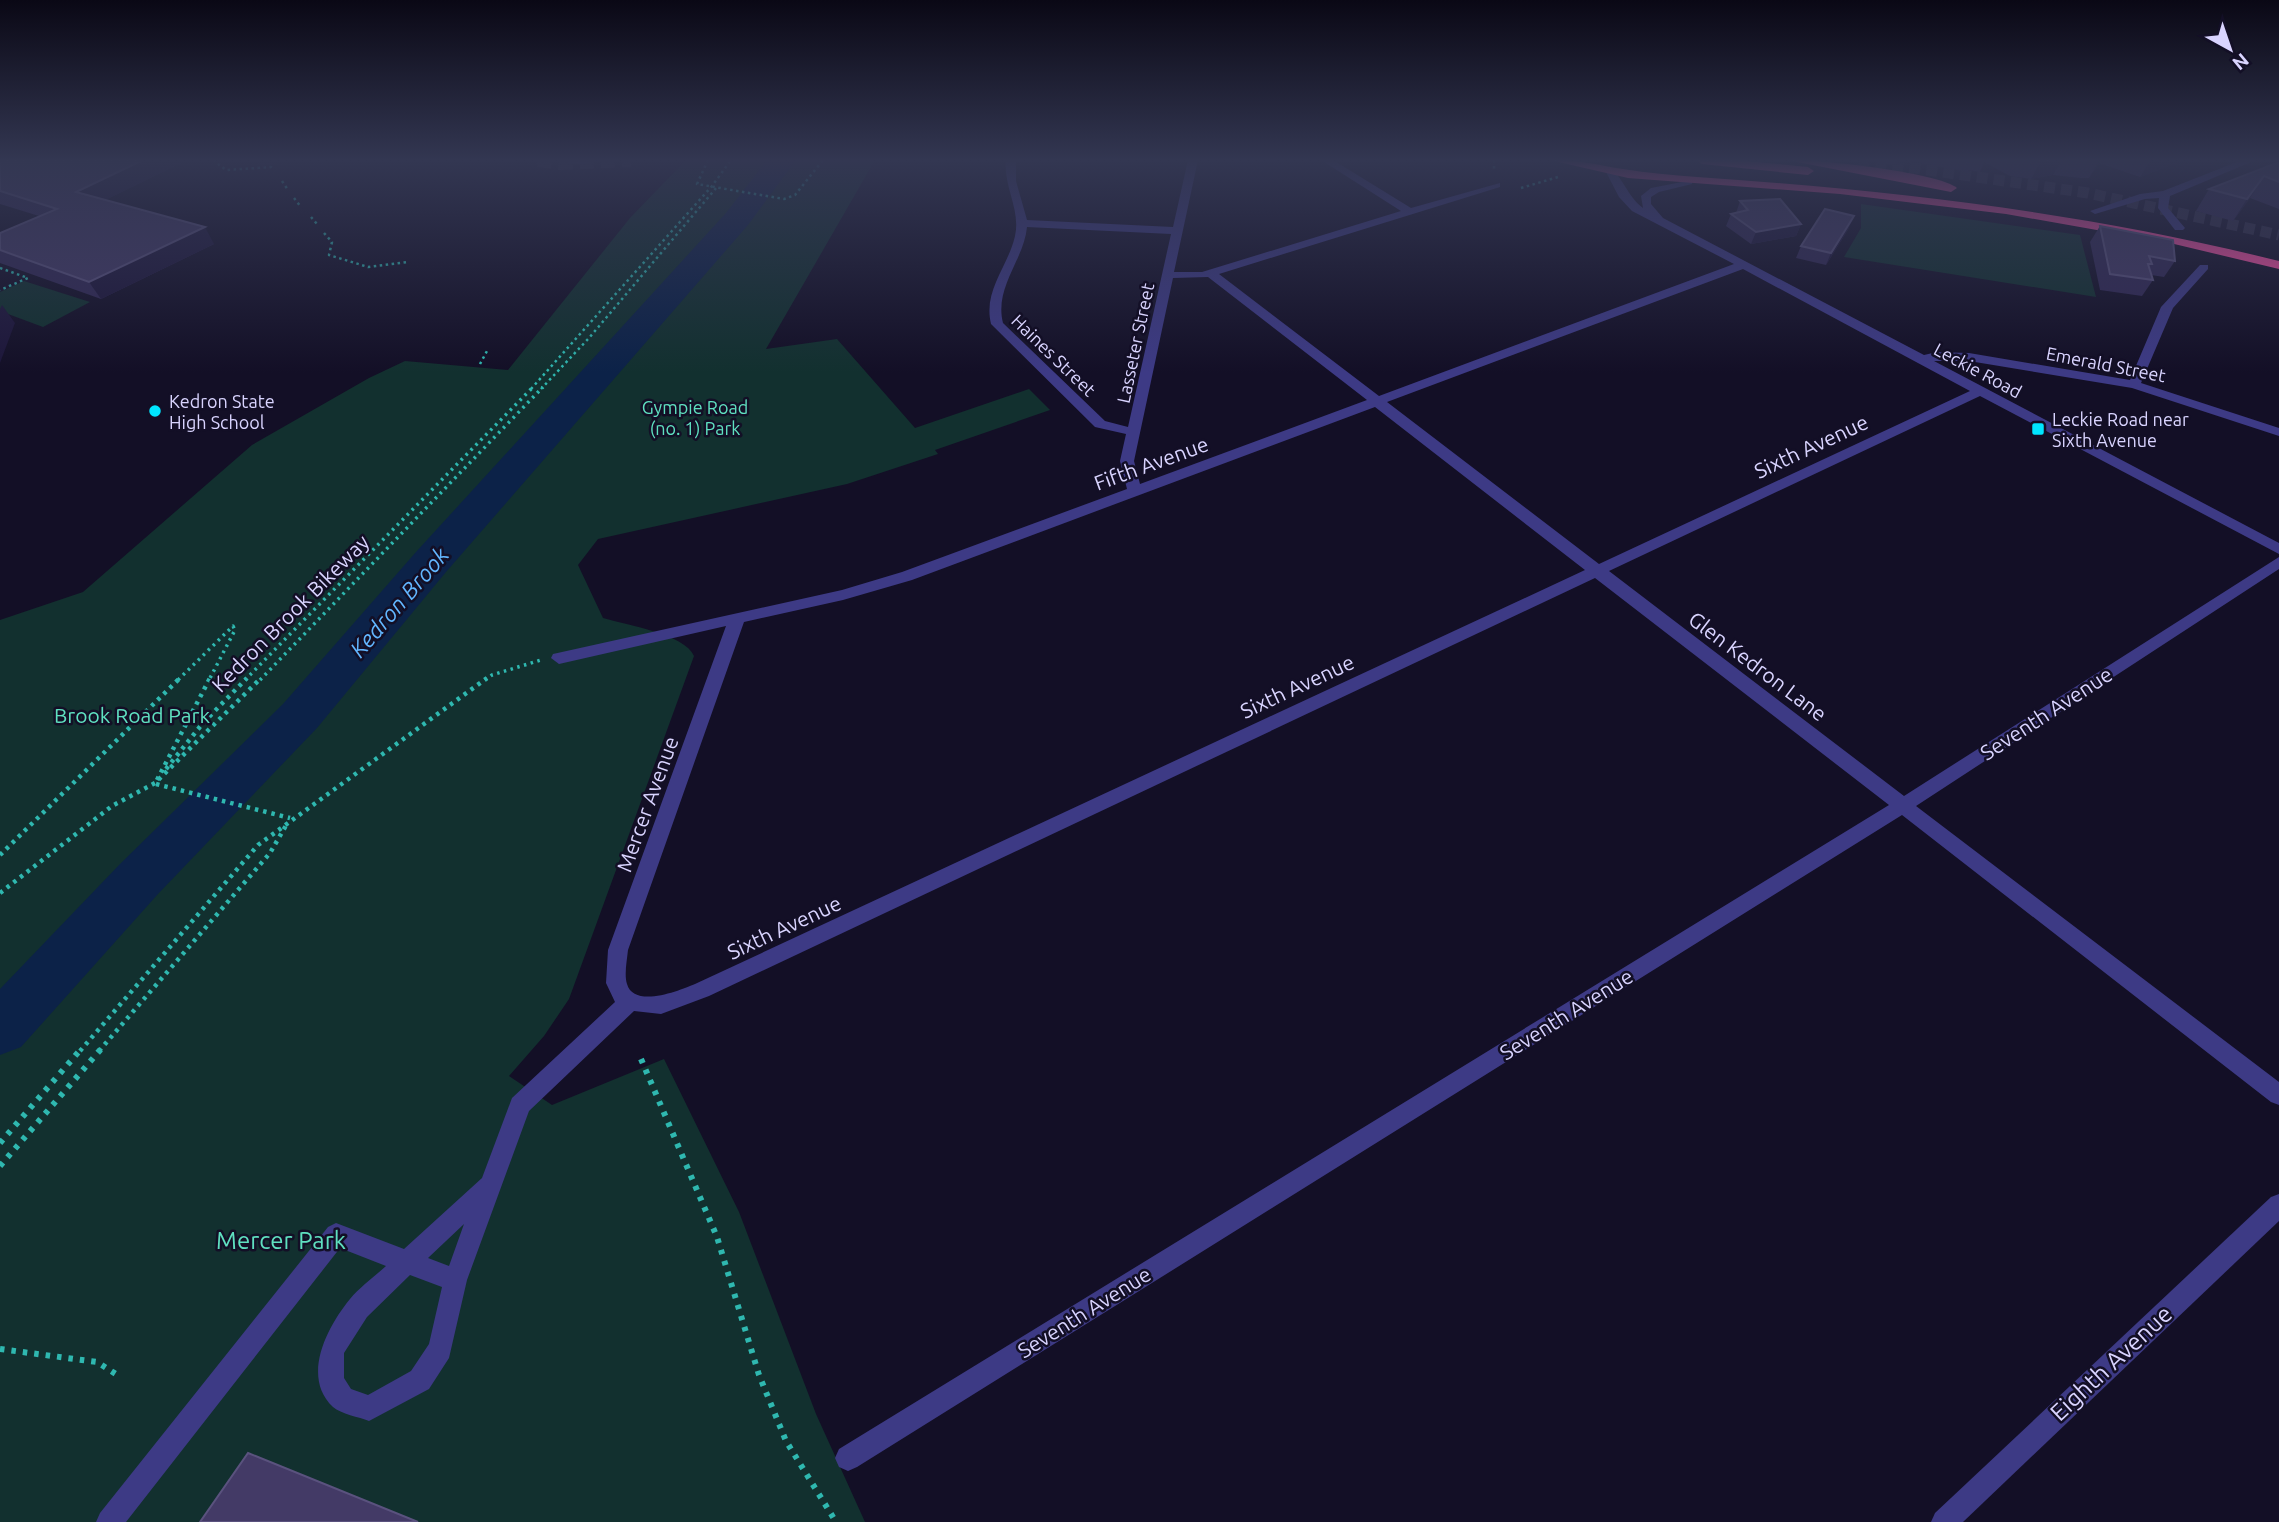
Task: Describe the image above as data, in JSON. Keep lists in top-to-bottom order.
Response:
{
  "streets": {
    "street": [
      "Lasseter Street",
      "Haines Street",
      "Emerald Street",
      "Leckie Road",
      "Sixth Avenue",
      "Fifth Avenue",
      "Glen Kedron Lane",
      "Seventh Avenue",
      "Mercer Avenue",
      "Eighth Avenue"
    ],
    "path": ["Kedron Brook Bikeway"]
  },
  "crossings": [
    ["Lasseter Street", "Haines Street"],
    ["Lasseter Street", "Fifth Avenue"],
    ["Emerald Street", "Leckie Road"],
    ["Leckie Road", "Sixth Avenue"],
    ["Leckie Road", "Fifth Avenue"],
    ["Sixth Avenue", "Glen Kedron Lane"],
    ["Sixth Avenue", "Mercer Avenue"],
    ["Fifth Avenue", "Glen Kedron Lane"],
    ["Fifth Avenue", "Mercer Avenue"],
    ["Glen Kedron Lane", "Seventh Avenue"]
  ],
  "water": ["Kedron Brook"],
  "parks": ["Gympie Road (no. 1) Park", "Brook Road Park", "Mercer Park"],
  "places": {
    "other": ["Kedron State High School"],
    "transit": ["Leckie Road near Sixth Avenue"]
  },
  "north": "bottom right"
}
